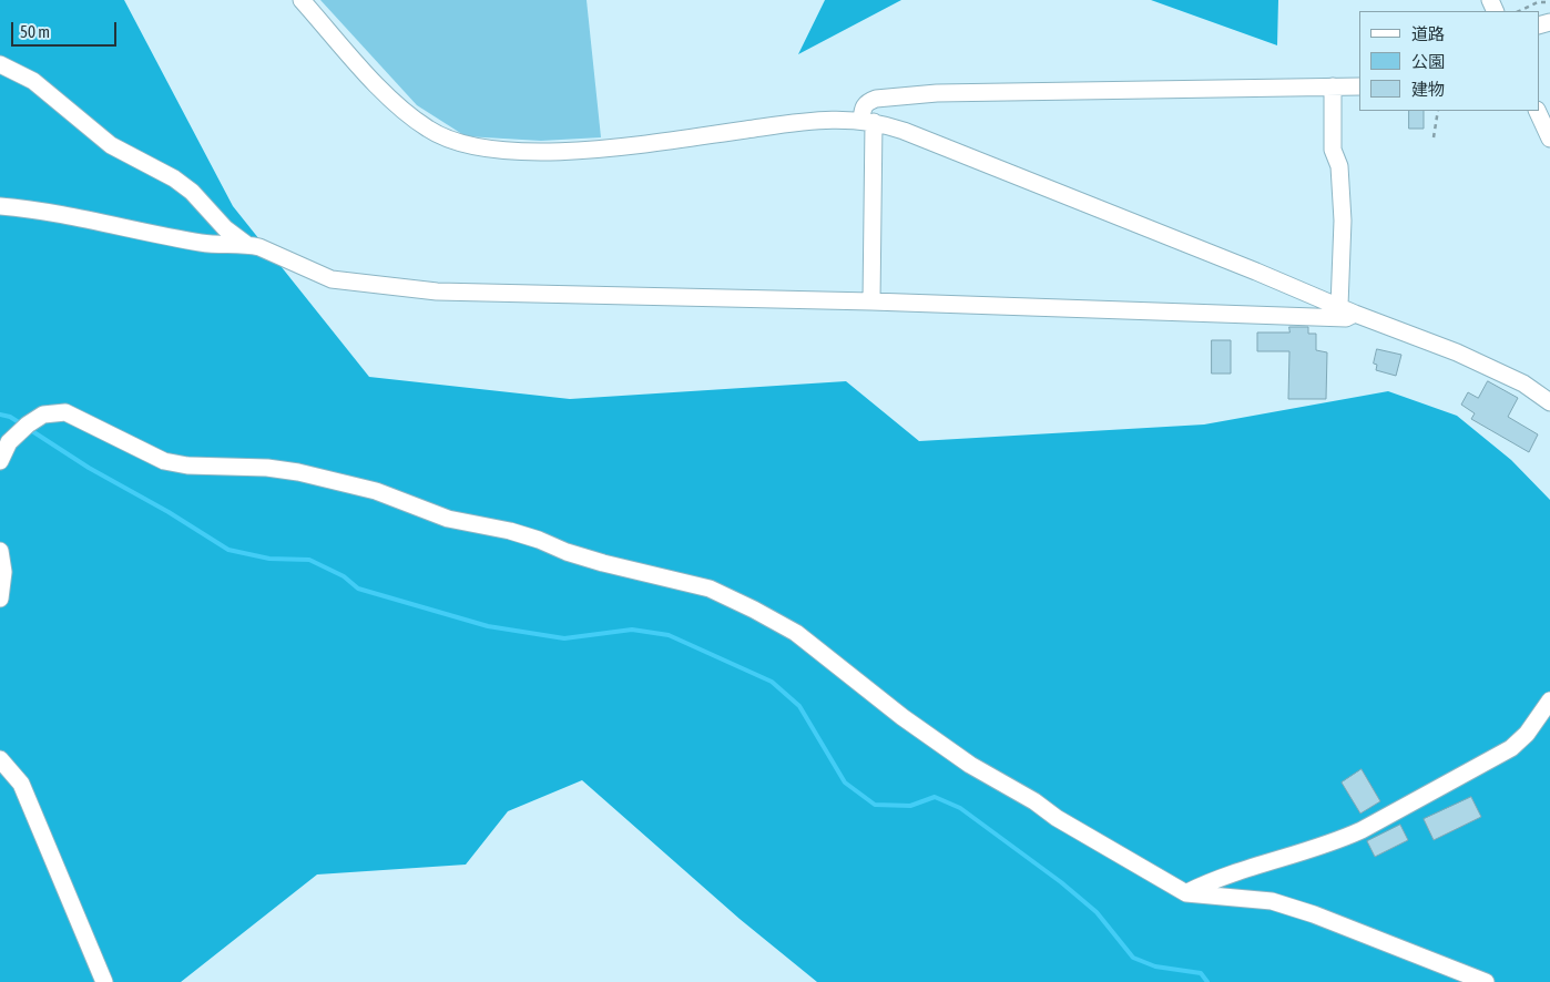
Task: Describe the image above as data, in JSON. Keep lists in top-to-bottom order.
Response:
{
  "legend": ["道路", "公園", "建物"],
  "scale_bar": "50 m"
}
